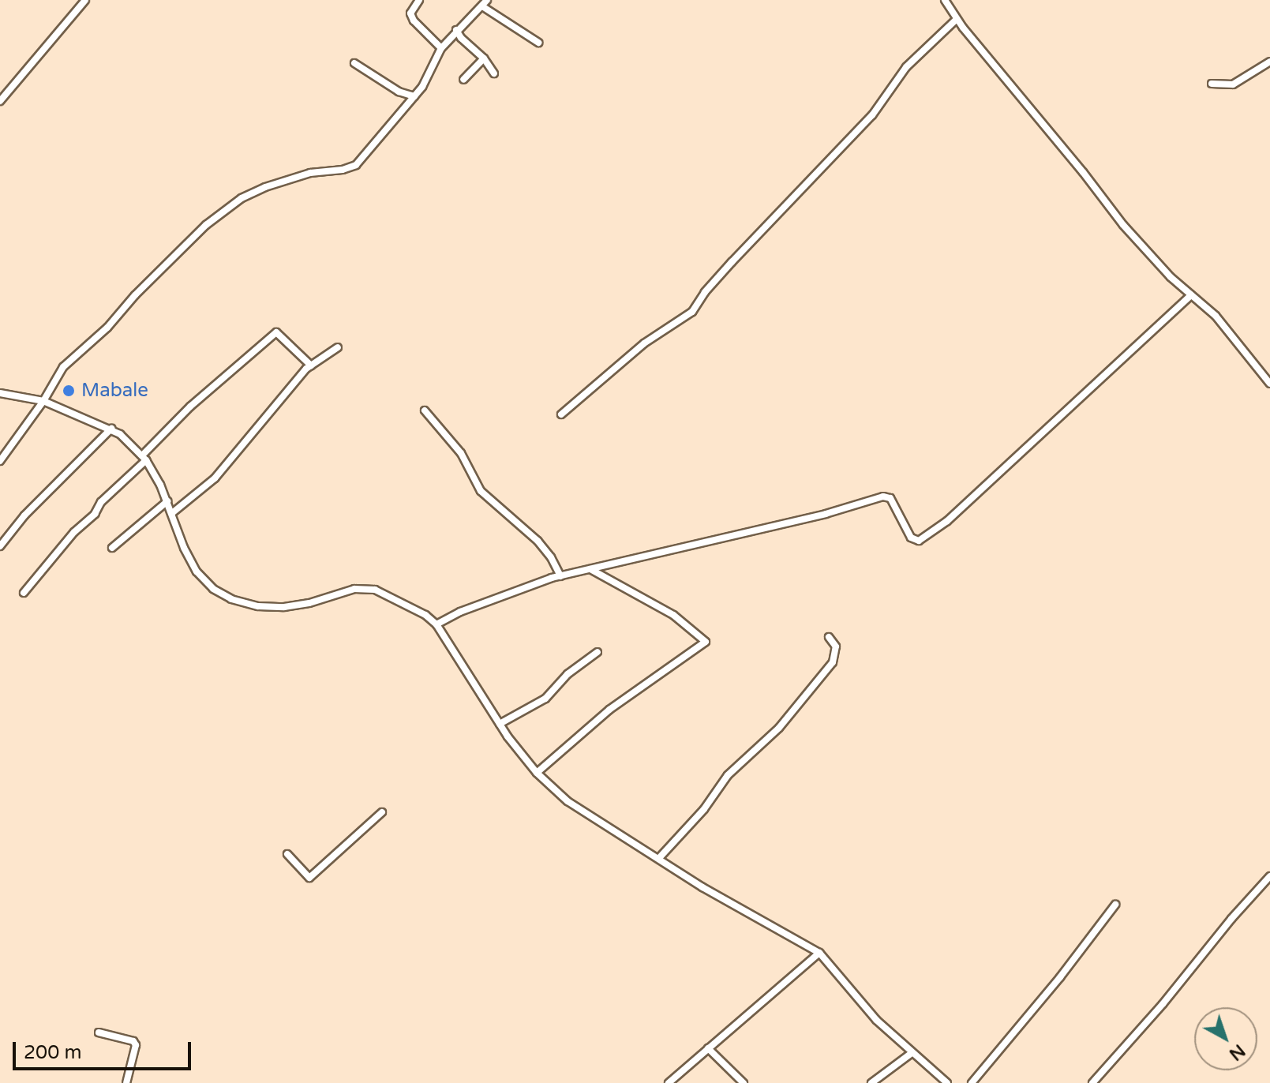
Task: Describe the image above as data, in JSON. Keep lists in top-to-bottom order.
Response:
{
  "places": ["Mabale"],
  "scale_bar": "200 m",
  "north": "bottom right"
}
